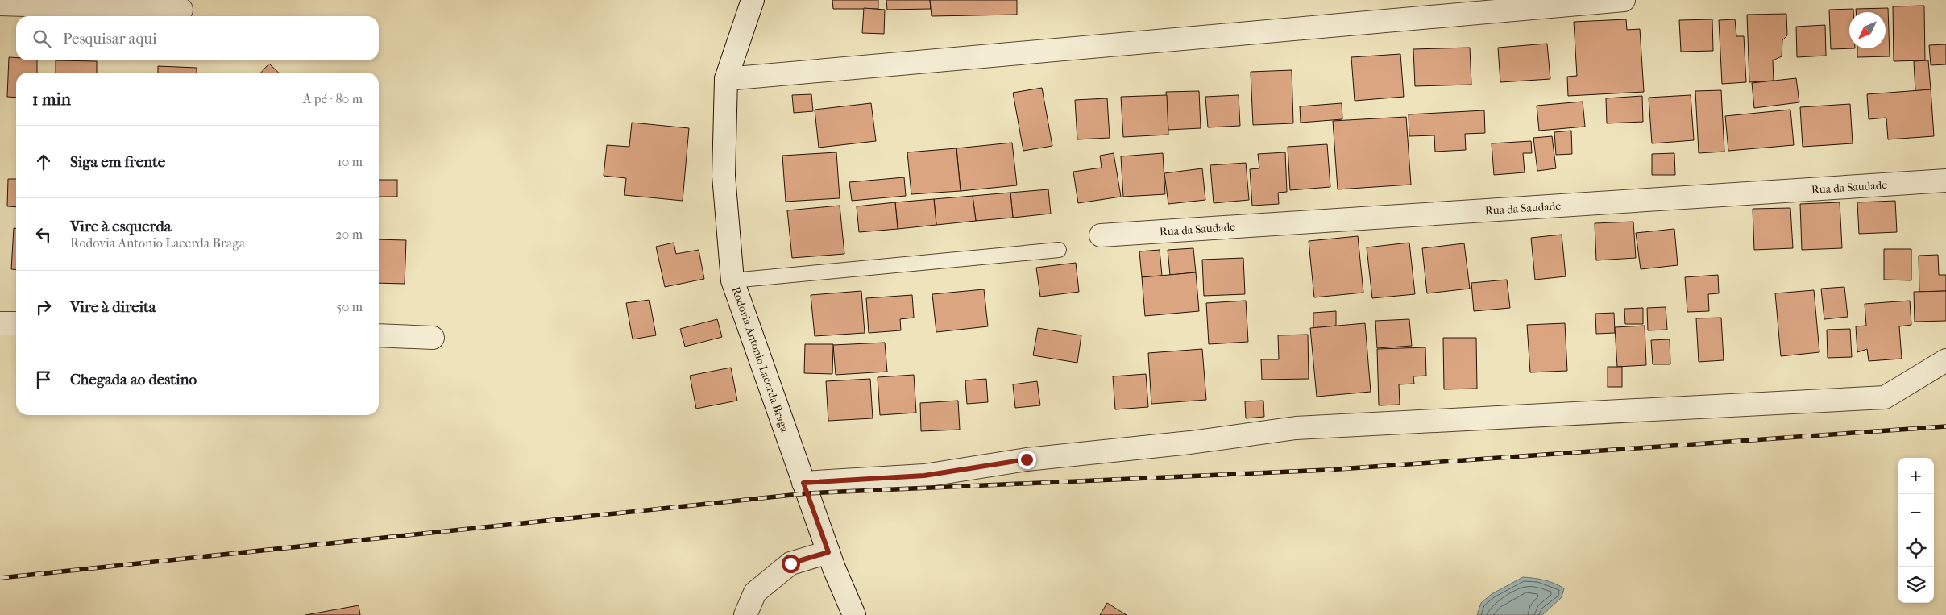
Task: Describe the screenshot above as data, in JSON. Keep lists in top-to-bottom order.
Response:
{
  "streets": {
    "street": ["Rua da Saudade", "Rodovia Antonio Lacerda Braga"]
  },
  "north": "bottom left",
  "page": {
    "search": "Pesquisar aqui",
    "heading": ["1 min", "A pé · 80 m"],
    "list": [
      ["Siga em frente", "10 m"],
      ["Vire à esquerda", "Rodovia Antonio Lacerda Braga", "20 m"],
      ["Vire à direita", "50 m"],
      "Chegada ao destino"
    ],
    "map_buttons": ["+", "−"]
  }
}
